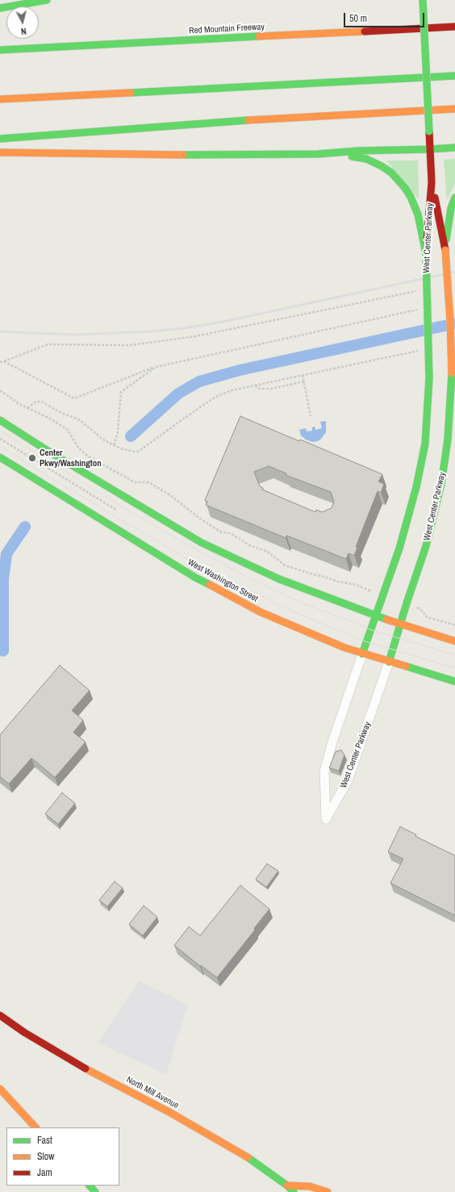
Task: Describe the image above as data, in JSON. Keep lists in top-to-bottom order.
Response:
{
  "streets": {
    "main road": [
      "Red Mountain Freeway",
      "West Center Parkway",
      "West Washington Street",
      "North Mill Avenue"
    ]
  },
  "crossings": [
    ["West Center Parkway", "West Washington Street"]
  ],
  "places": ["Center Pkwy/Washington"],
  "legend": ["Fast", "Slow", "Jam"],
  "scale_bar": "50 m",
  "north": "bottom"
}
